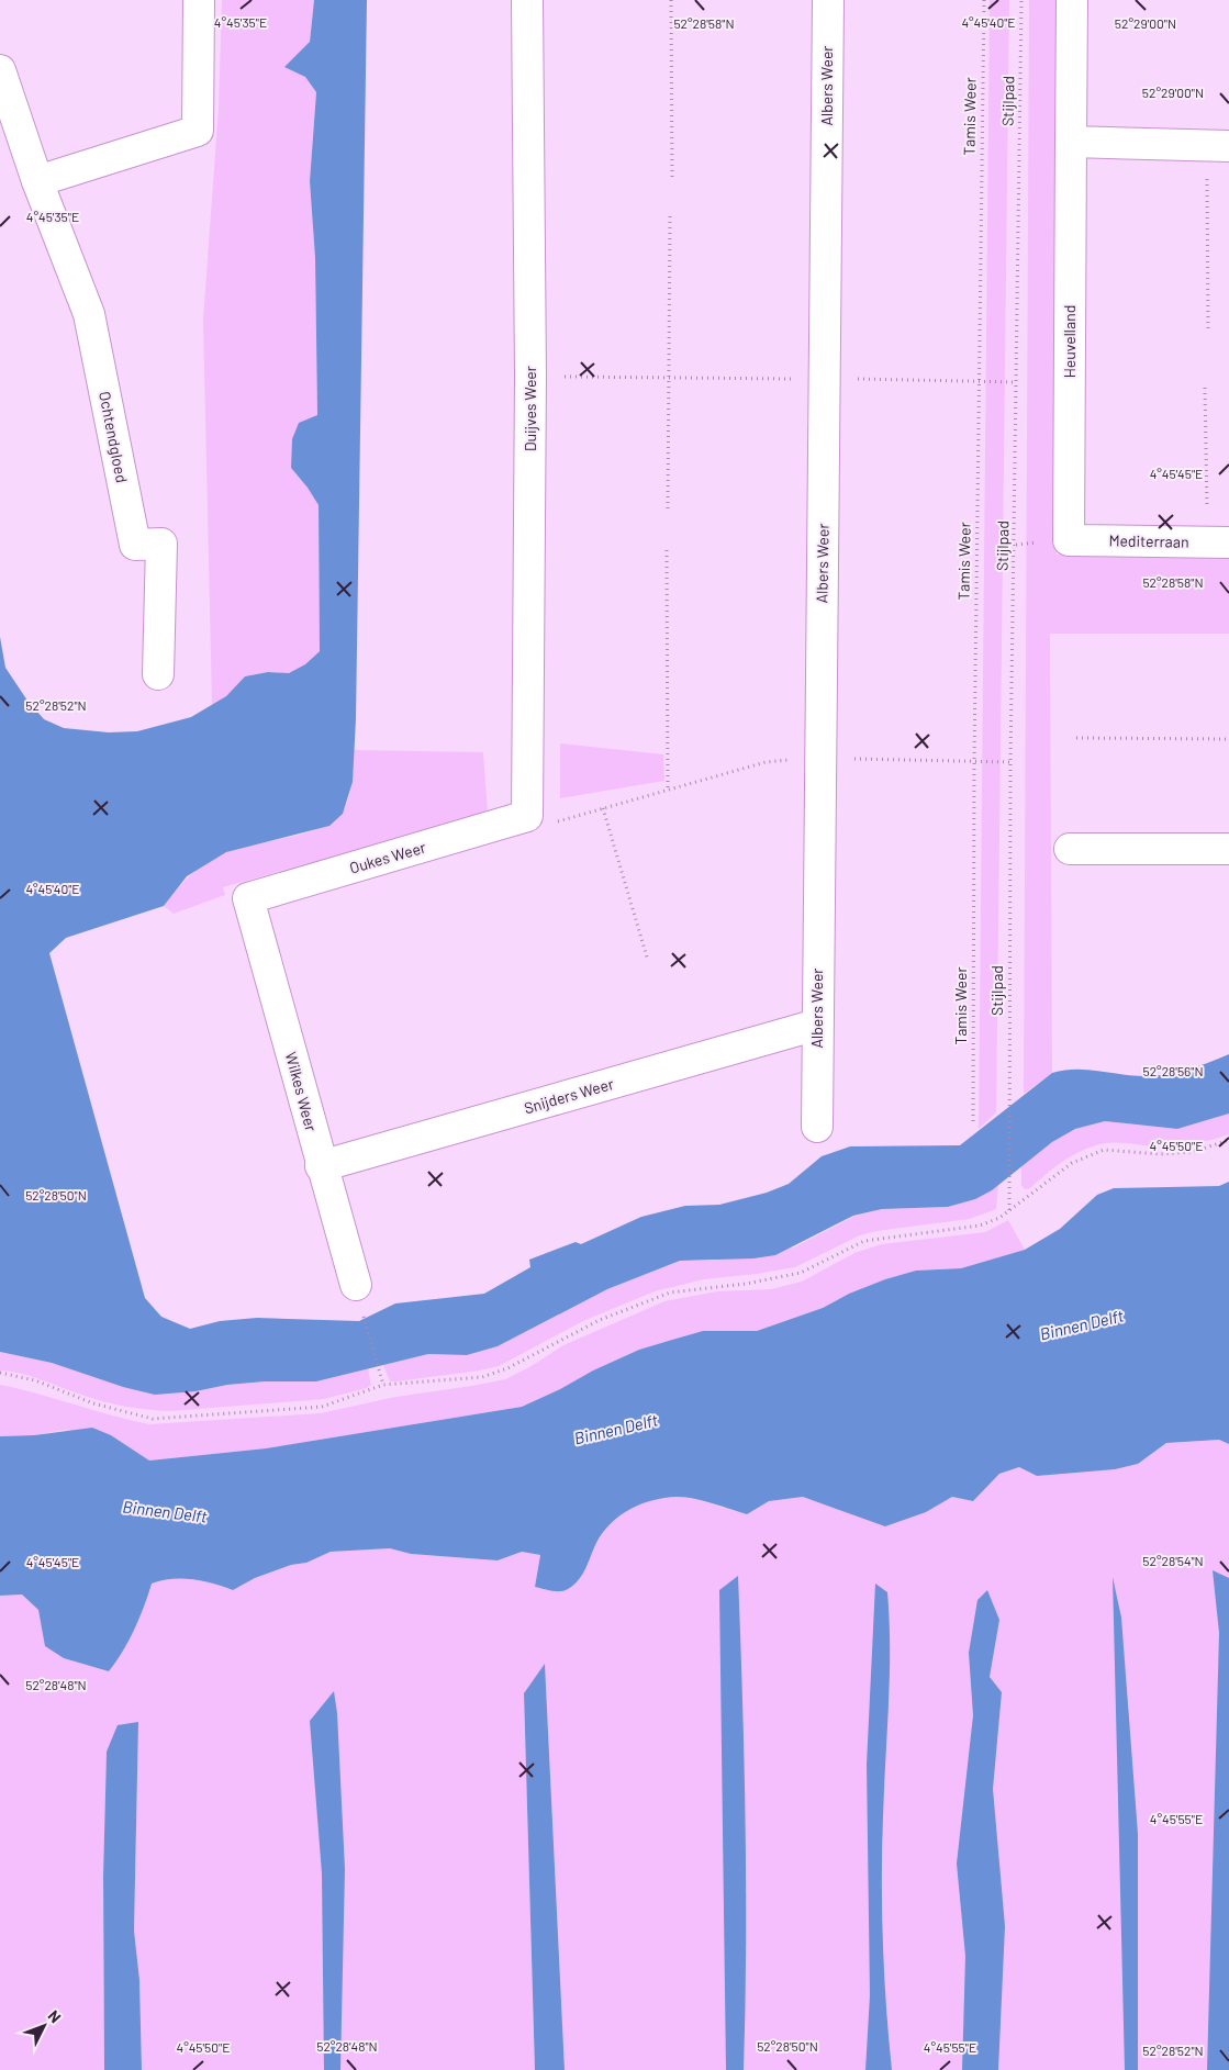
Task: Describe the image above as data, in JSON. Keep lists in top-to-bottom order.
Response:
{
  "streets": {
    "street": [
      "Albers Weer",
      "Heuvelland",
      "Duijves Weer",
      "Ochtendgloed",
      "Mediterraan",
      "Oukes Weer",
      "Wilkes Weer",
      "Snijders Weer"
    ],
    "path": ["Stijlpad", "Tamis Weer"]
  },
  "crossings": [
    ["Albers Weer", "Snijders Weer"],
    ["Heuvelland", "Mediterraan"],
    ["Duijves Weer", "Oukes Weer"],
    ["Oukes Weer", "Wilkes Weer"],
    ["Wilkes Weer", "Snijders Weer"]
  ],
  "water": ["Binnen Delft"],
  "north": "top right",
  "coordinates": [
    "4°45'35\"E",
    "4°45'40\"E",
    "52°28'58\"N",
    "52°29'00\"N",
    "4°45'45\"E",
    "52°28'52\"N",
    "52°28'56\"N",
    "4°45'50\"E",
    "52°28'50\"N",
    "52°28'54\"N",
    "52°28'48\"N",
    "4°45'55\"E"
  ]
}
